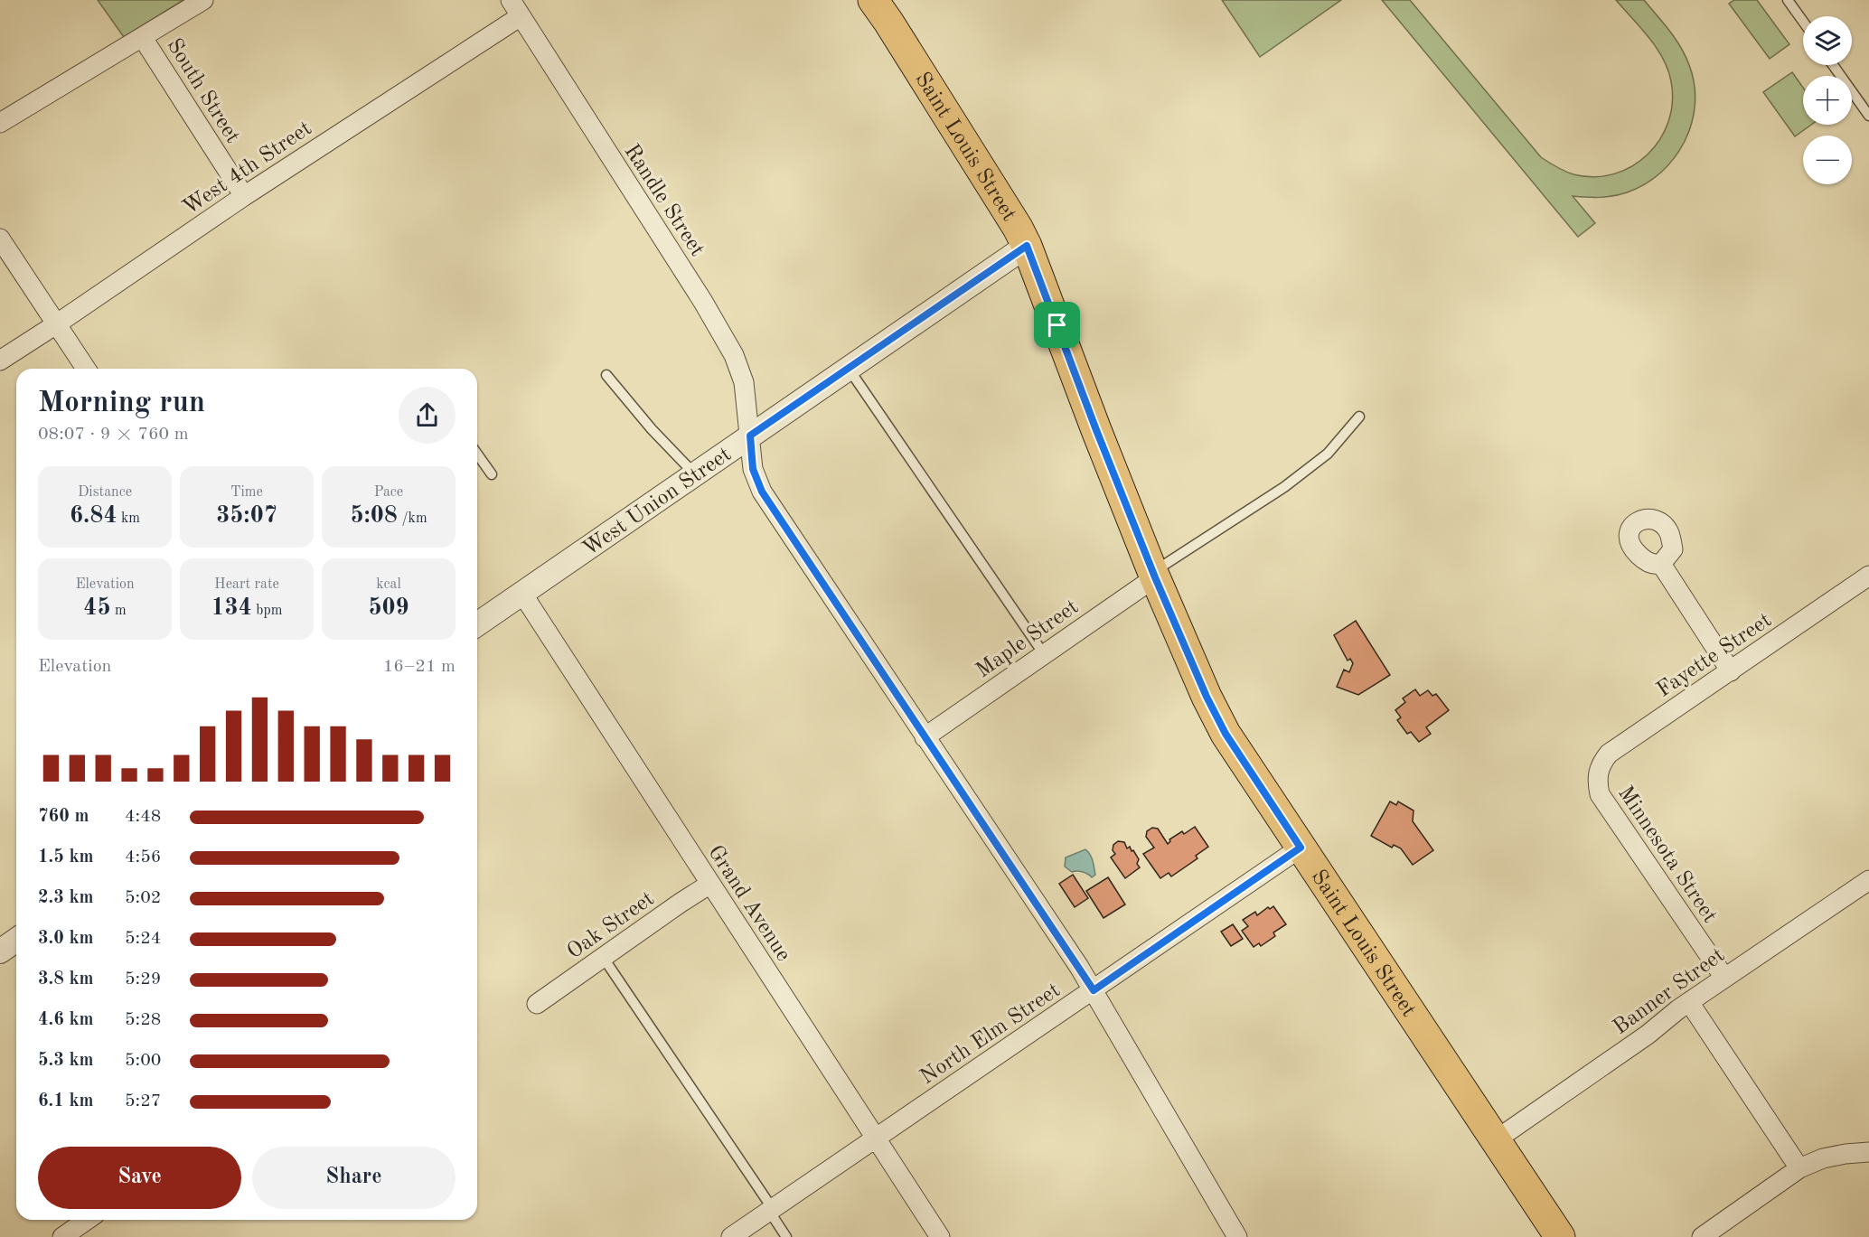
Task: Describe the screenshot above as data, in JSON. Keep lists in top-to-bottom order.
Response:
{
  "streets": {
    "main road": ["Saint Louis Street"],
    "street": [
      "South Street",
      "West 4th Street",
      "Randle Street",
      "West Union Street",
      "Maple Street",
      "Fayette Street",
      "Minnesota Street",
      "Grand Avenue",
      "Oak Street",
      "Banner Street",
      "North Elm Street"
    ]
  },
  "crossings": [
    ["South Street", "West 4th Street"],
    ["Saint Louis Street", "West Union Street"],
    ["Saint Louis Street", "Maple Street"],
    ["Saint Louis Street", "Banner Street"],
    ["Saint Louis Street", "North Elm Street"],
    ["West 4th Street", "Randle Street"],
    ["Randle Street", "West Union Street"],
    ["Randle Street", "Maple Street"],
    ["Randle Street", "North Elm Street"],
    ["West Union Street", "Grand Avenue"],
    ["Fayette Street", "Minnesota Street"],
    ["Minnesota Street", "Banner Street"],
    ["Grand Avenue", "Oak Street"],
    ["Grand Avenue", "North Elm Street"]
  ],
  "page": {
    "map_buttons": ["+", "−"],
    "heading": ["Morning run", "08:07 · 9 × 760 m"],
    "stats": [
      ["Distance", "6.84 km"],
      ["Time", "35:07"],
      ["Pace", "5:08 /km"],
      ["Elevation", "45 m"],
      ["Heart rate", "134 bpm"],
      ["kcal", "509"]
    ],
    "chart": ["Elevation", "16–21 m"],
    "list": [
      {
        "name": "760 m",
        "note": "4:48"
      },
      {
        "name": "1.5 km",
        "note": "4:56"
      },
      {
        "name": "2.3 km",
        "note": "5:02"
      },
      {
        "name": "3.0 km",
        "note": "5:24"
      },
      {
        "name": "3.8 km",
        "note": "5:29"
      },
      {
        "name": "4.6 km",
        "note": "5:28"
      },
      {
        "name": "5.3 km",
        "note": "5:00"
      },
      {
        "name": "6.1 km",
        "note": "5:27"
      }
    ],
    "buttons": ["Save", "Share"]
  }
}
